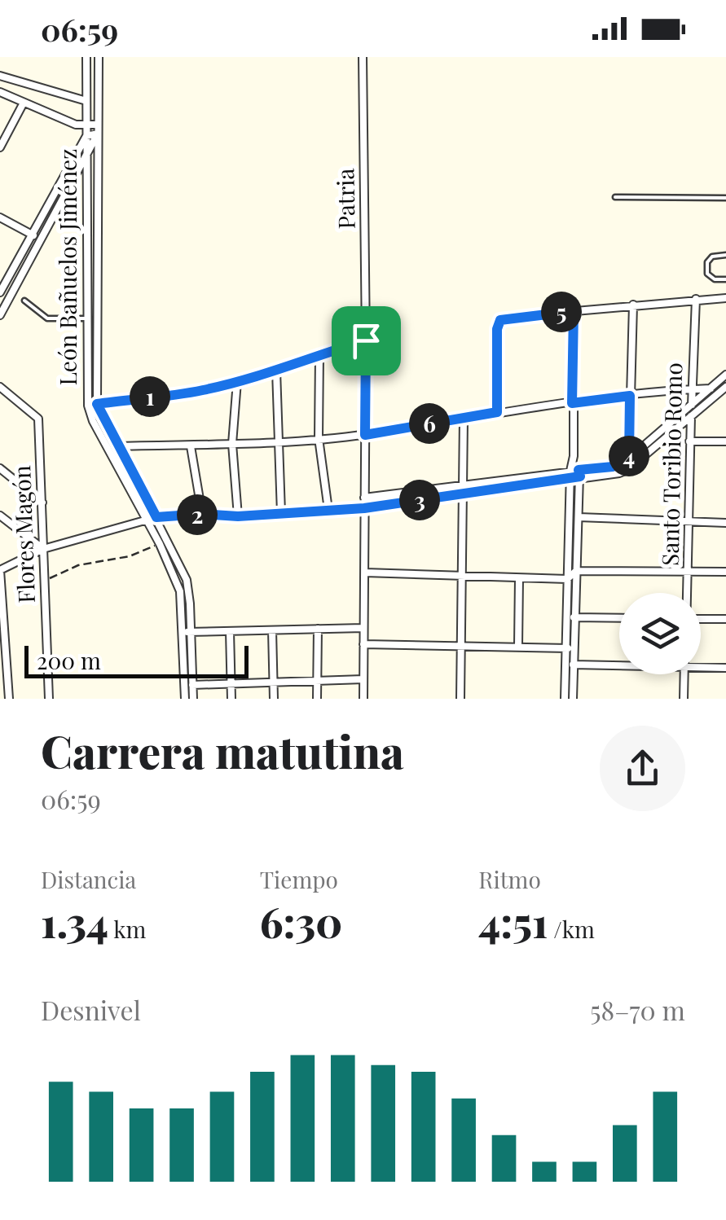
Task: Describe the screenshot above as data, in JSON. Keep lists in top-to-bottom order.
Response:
{
  "streets": {
    "street": [
      "Patria",
      "León Bañuelos Jiménez",
      "Santo Toribio Romo",
      "Flores Magón"
    ]
  },
  "scale_bar": "200 m",
  "page": {
    "status": "06:59",
    "pins": [
      "5",
      "1",
      "6",
      "4",
      "3",
      "2"
    ],
    "scale": "200 m",
    "heading": ["Carrera matutina", "06:59"],
    "stats": [
      ["Distancia", "1.34 km"],
      ["Tiempo", "6:30"],
      ["Ritmo", "4:51 /km"]
    ],
    "chart": ["Desnivel", "58–70 m"]
  }
}
